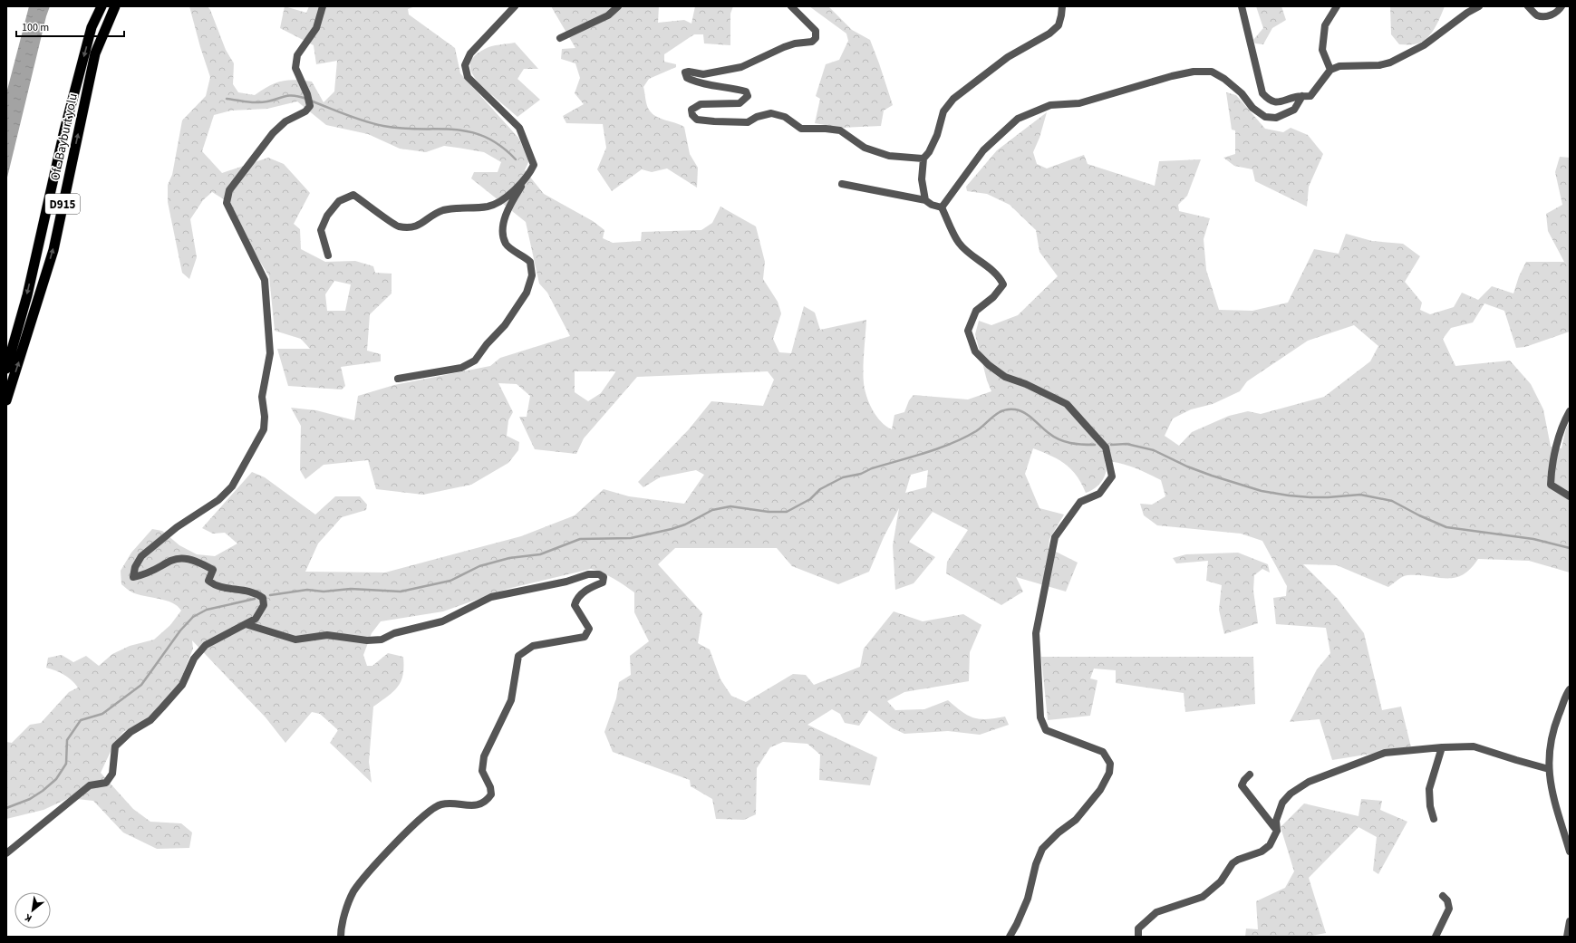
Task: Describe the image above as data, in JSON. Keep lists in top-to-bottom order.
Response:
{
  "streets": {
    "highway": ["Of - Bayburt yolu", "D915"]
  },
  "scale_bar": "100 m",
  "north": "bottom left"
}
